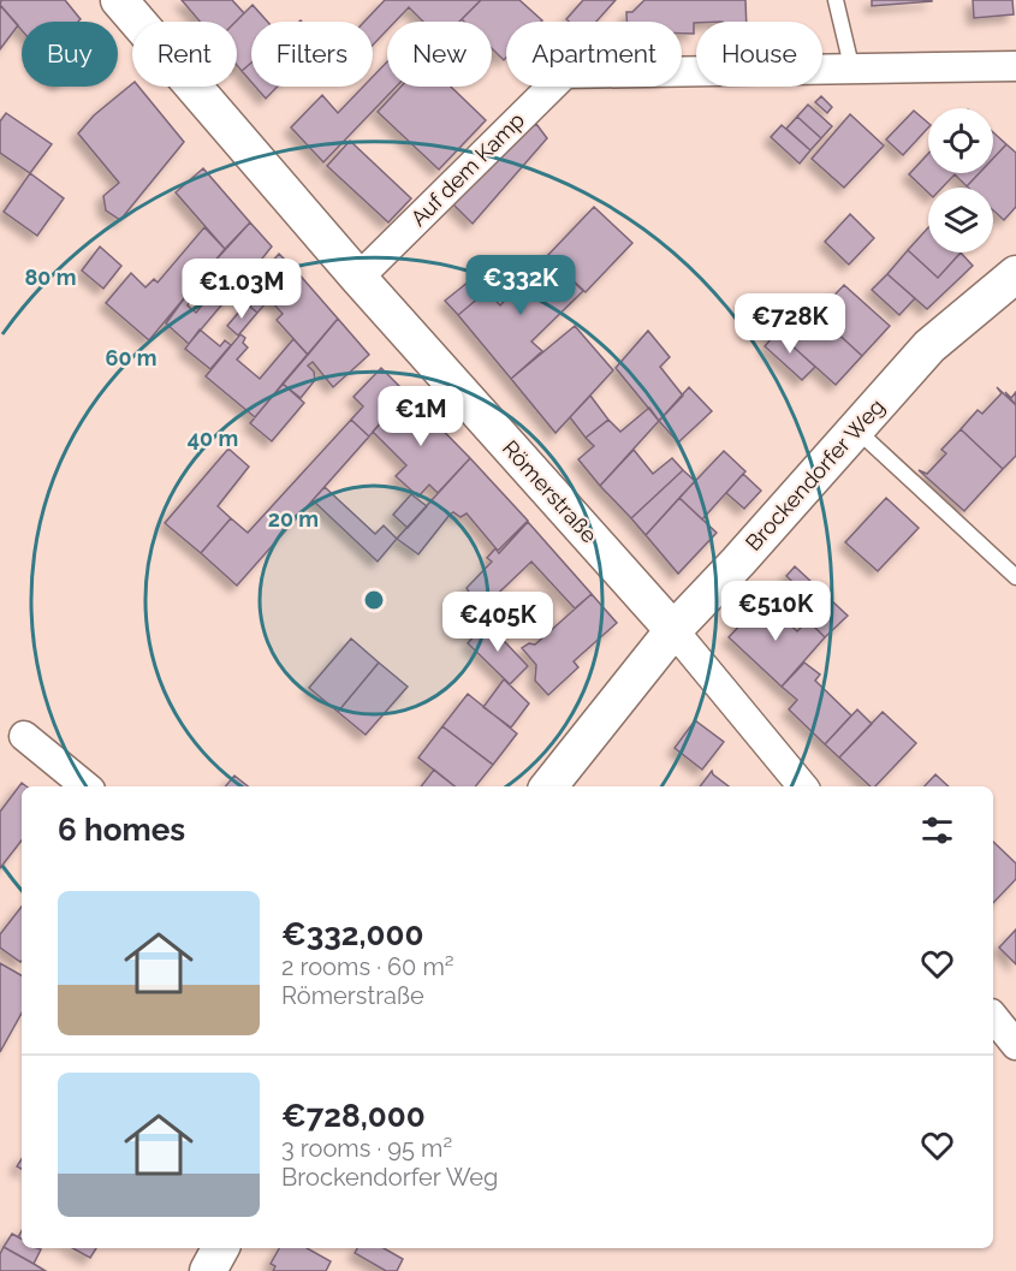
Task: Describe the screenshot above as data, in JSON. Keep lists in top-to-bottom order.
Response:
{
  "streets": {
    "street": ["Auf dem Kamp", "Brockendorfer Weg", "Römerstraße"]
  },
  "crossings": [
    ["Auf dem Kamp", "Römerstraße"],
    ["Brockendorfer Weg", "Römerstraße"]
  ],
  "page": {
    "chip": [
      "Buy",
      "Rent",
      "Filters",
      "New",
      "Apartment",
      "House"
    ],
    "price": [
      "€332K",
      "€1.03M",
      "€728K",
      "€1M",
      "€510K",
      "€405K"
    ],
    "heading": "6 homes",
    "list": [
      {
        "name": "€332,000",
        "note": "2 rooms · 60 m² · Römerstraße"
      },
      {
        "name": "€728,000",
        "note": "3 rooms · 95 m² · Brockendorfer Weg"
      }
    ]
  },
  "rings": [
    "80 m",
    "60 m",
    "40 m",
    "20 m"
  ]
}
